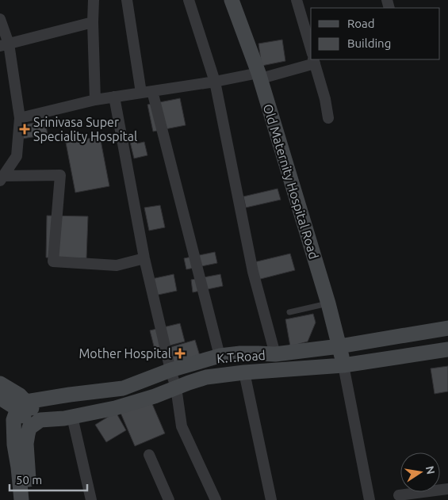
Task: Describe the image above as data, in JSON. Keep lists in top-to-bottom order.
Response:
{
  "streets": {
    "main road": ["Old Maternity Hospital Road", "K.T.Road"]
  },
  "crossings": [
    ["Old Maternity Hospital Road", "K.T.Road"]
  ],
  "places": {
    "health": ["Srinivasa Super Speciality Hospital", "Mother Hospital"]
  },
  "legend": ["Road", "Building"],
  "scale_bar": "50 m",
  "north": "right"
}
